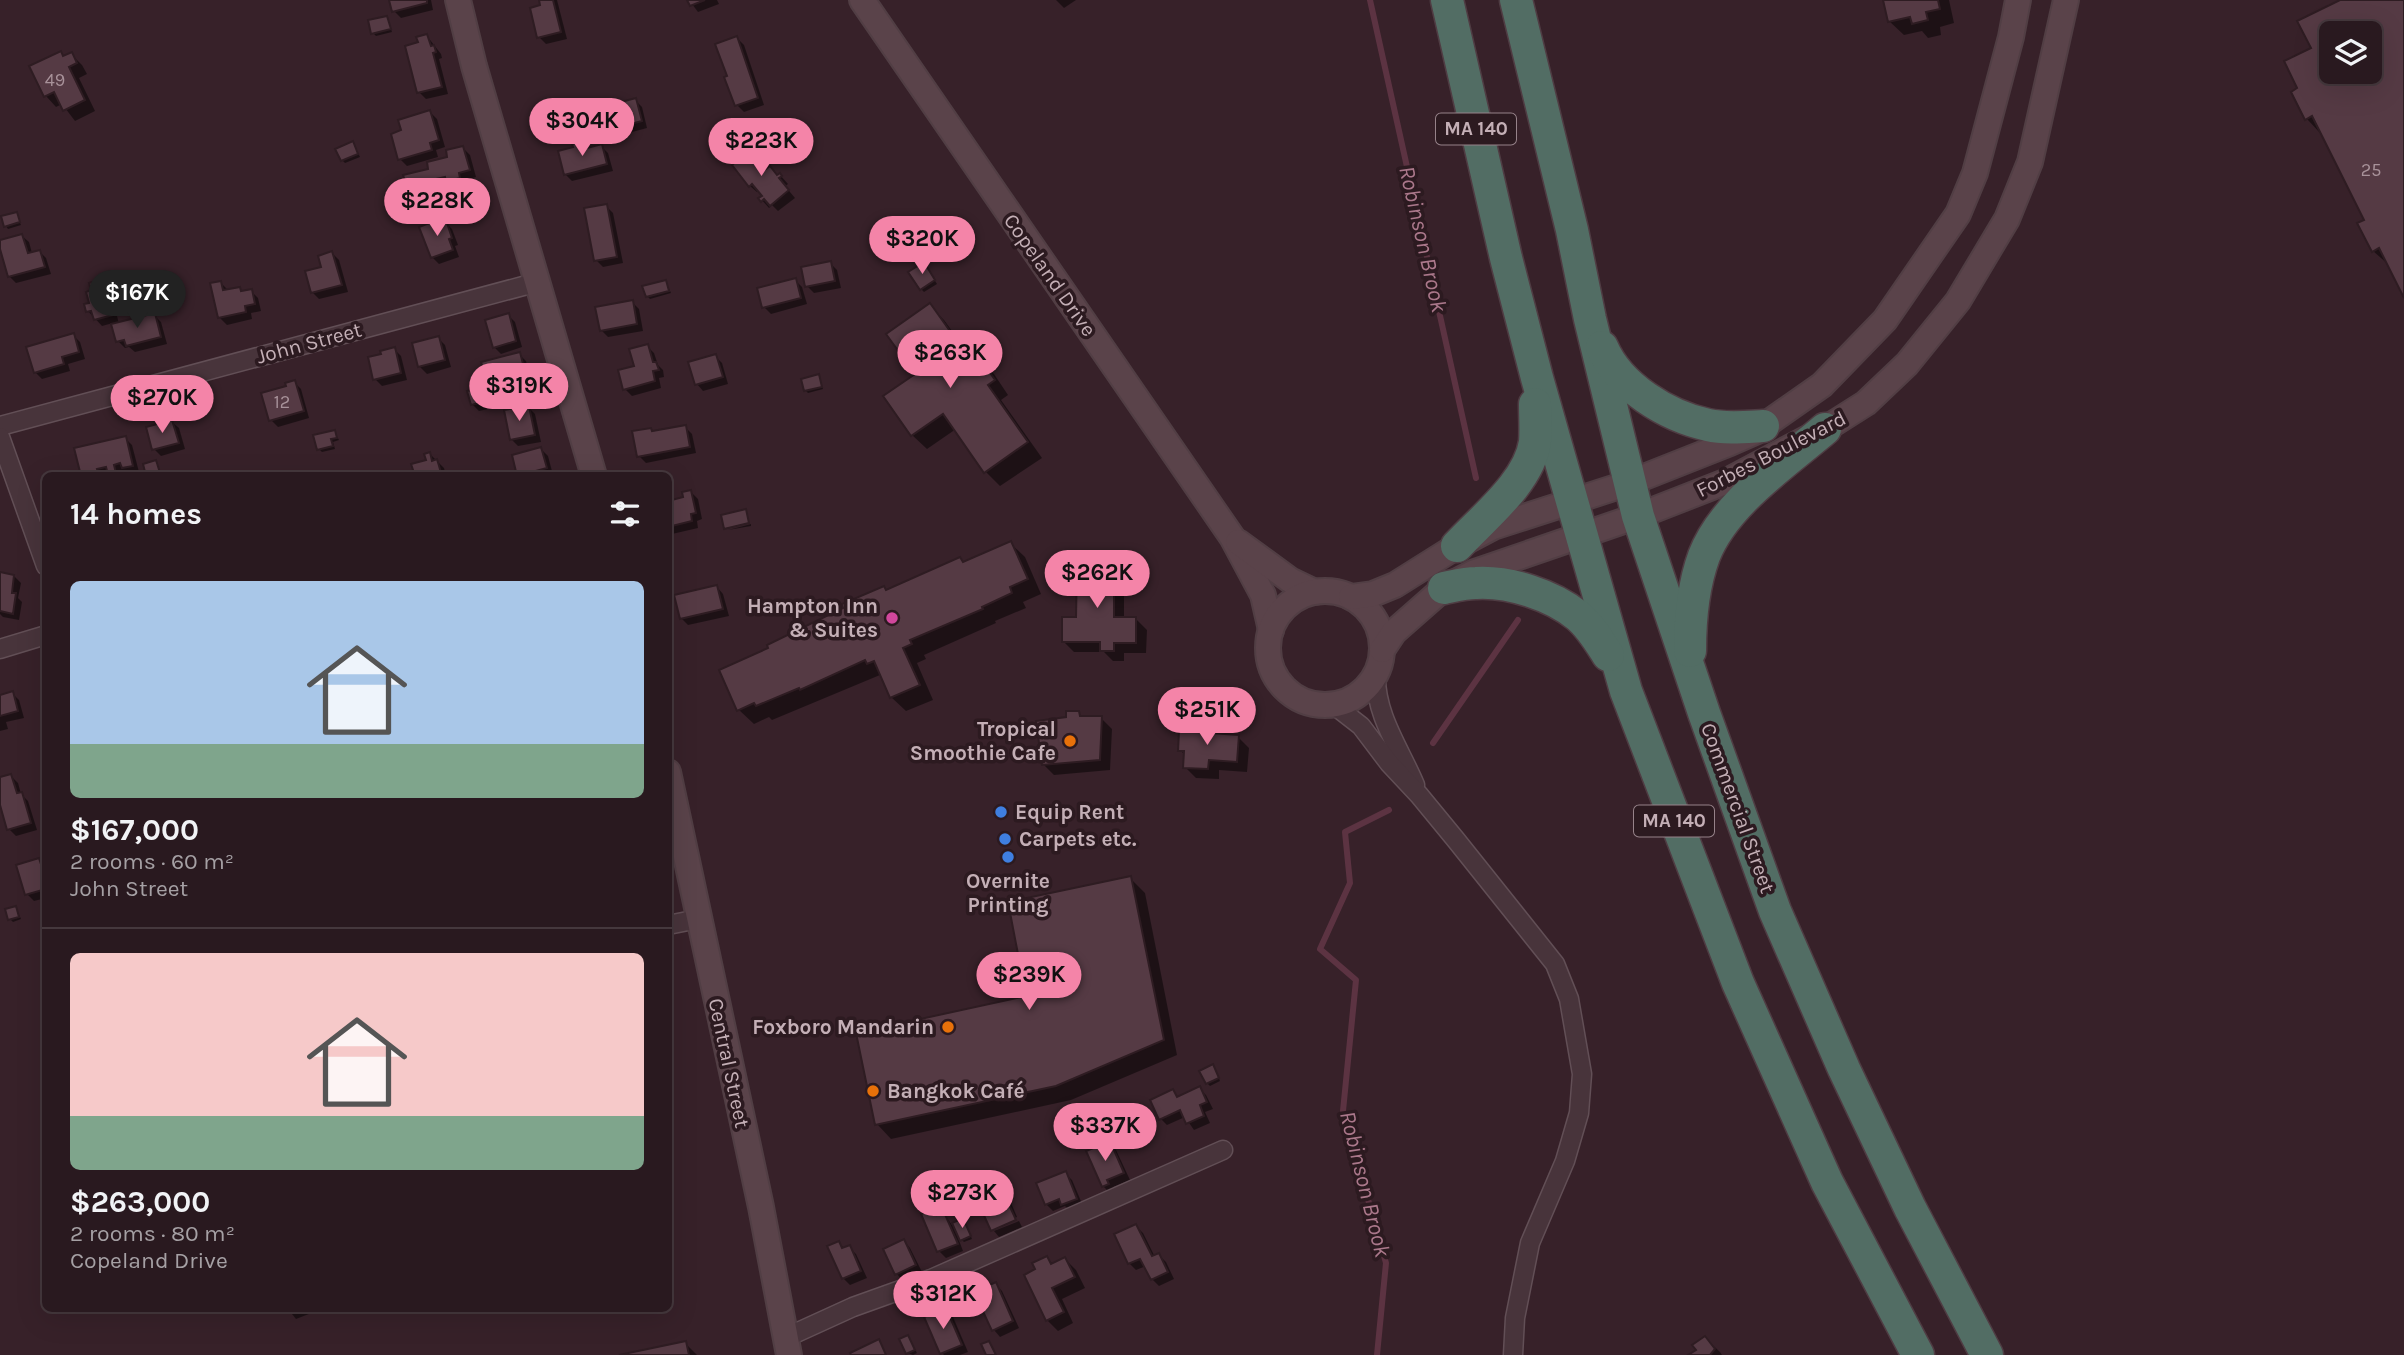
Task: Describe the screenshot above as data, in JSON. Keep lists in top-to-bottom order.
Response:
{
  "streets": {
    "highway": ["MA 140", "Commercial Street"],
    "street": [
      "Copeland Drive",
      "John Street",
      "Forbes Boulevard",
      "Central Street"
    ]
  },
  "crossings": [
    ["MA 140", "Forbes Boulevard"],
    ["Forbes Boulevard", "Commercial Street"]
  ],
  "water": ["Robinson Brook"],
  "places": [
    "Hampton Inn & Suites",
    "Tropical Smoothie Cafe",
    "Equip Rent",
    "Carpets etc.",
    "Overnite Printing",
    "Foxboro Mandarin",
    "Bangkok Café"
  ],
  "house_numbers": ["49", "25", "12"],
  "page": {
    "price": [
      "$304K",
      "$223K",
      "$228K",
      "$320K",
      "$167K",
      "$263K",
      "$319K",
      "$270K",
      "$262K",
      "$251K",
      "$239K",
      "$337K",
      "$273K",
      "$312K"
    ],
    "heading": "14 homes",
    "list": [
      {
        "name": "$167,000",
        "note": "2 rooms · 60 m² · John Street"
      },
      {
        "name": "$263,000",
        "note": "2 rooms · 80 m² · Copeland Drive"
      }
    ]
  }
}
